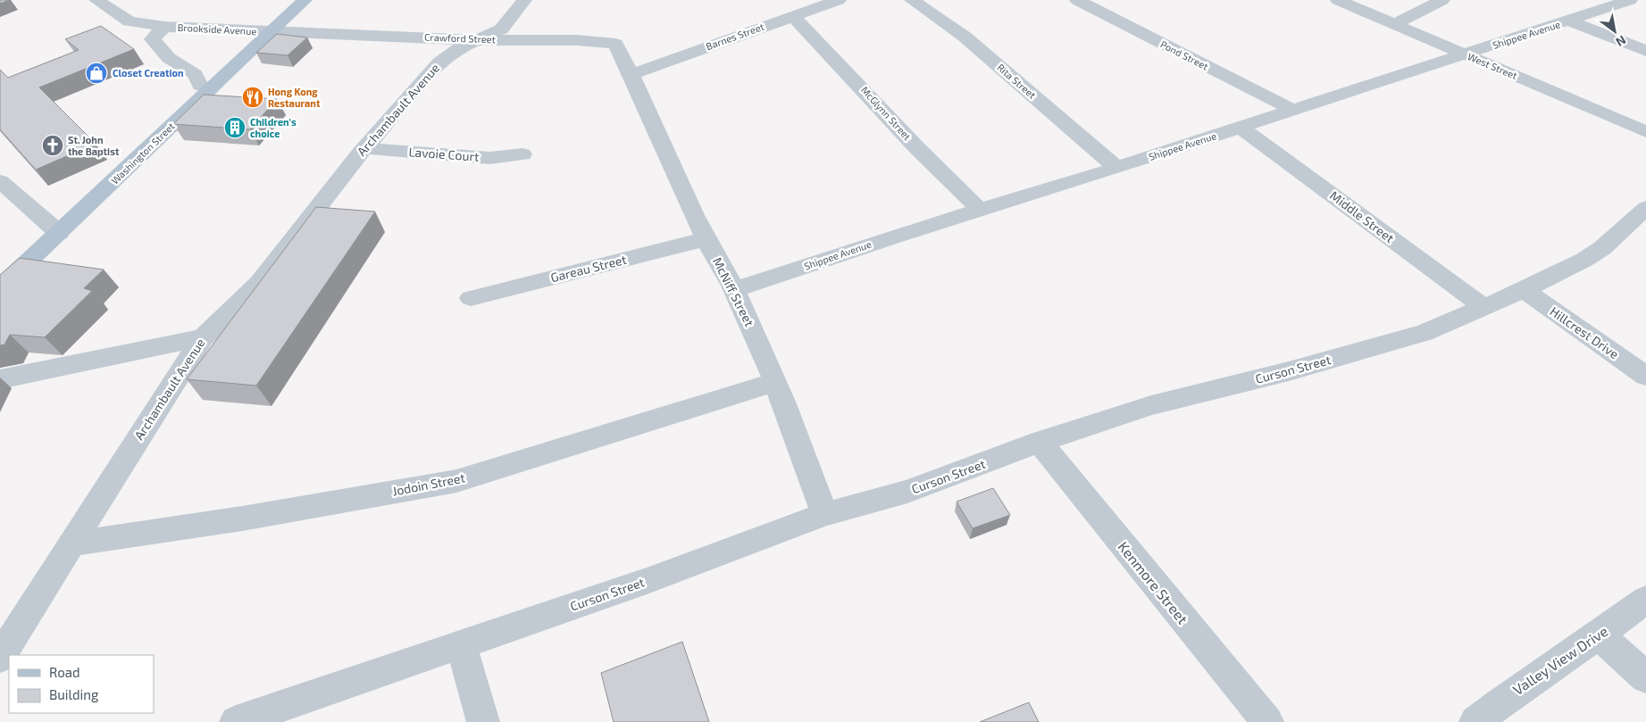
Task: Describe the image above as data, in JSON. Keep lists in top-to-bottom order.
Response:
{
  "streets": {
    "main road": ["Washington Street"],
    "street": [
      "Brookside Avenue",
      "Shippee Avenue",
      "Barnes Street",
      "Crawford Street",
      "Pond Street",
      "West Street",
      "Rita Street",
      "Archambault Avenue",
      "McGlynn Street",
      "Lavoie Court",
      "Middle Street",
      "Gareau Street",
      "McNiff Street",
      "Hillcrest Drive",
      "Curson Street",
      "Jodoin Street",
      "Kenmore Street",
      "Valley View Drive"
    ]
  },
  "crossings": [
    ["Brookside Avenue", "Crawford Street"],
    ["Brookside Avenue", "Washington Street"],
    ["Shippee Avenue", "Pond Street"],
    ["Shippee Avenue", "West Street"],
    ["Shippee Avenue", "Rita Street"],
    ["Shippee Avenue", "McGlynn Street"],
    ["Shippee Avenue", "Middle Street"],
    ["Shippee Avenue", "McNiff Street"],
    ["Barnes Street", "Crawford Street"],
    ["Barnes Street", "McGlynn Street"],
    ["Barnes Street", "McNiff Street"],
    ["Crawford Street", "Archambault Avenue"],
    ["Crawford Street", "Washington Street"],
    ["Crawford Street", "McNiff Street"],
    ["Archambault Avenue", "Lavoie Court"],
    ["Archambault Avenue", "Jodoin Street"],
    ["Middle Street", "Curson Street"],
    ["Gareau Street", "McNiff Street"],
    ["McNiff Street", "Curson Street"],
    ["McNiff Street", "Jodoin Street"],
    ["Hillcrest Drive", "Curson Street"],
    ["Curson Street", "Kenmore Street"]
  ],
  "places": {
    "shop": ["Closet Creation"],
    "restaurant": ["Hong Kong Restaurant"],
    "building": ["Children's choice"],
    "church": ["St. John the Baptist"]
  },
  "legend": ["Road", "Building"],
  "north": "bottom right"
}
